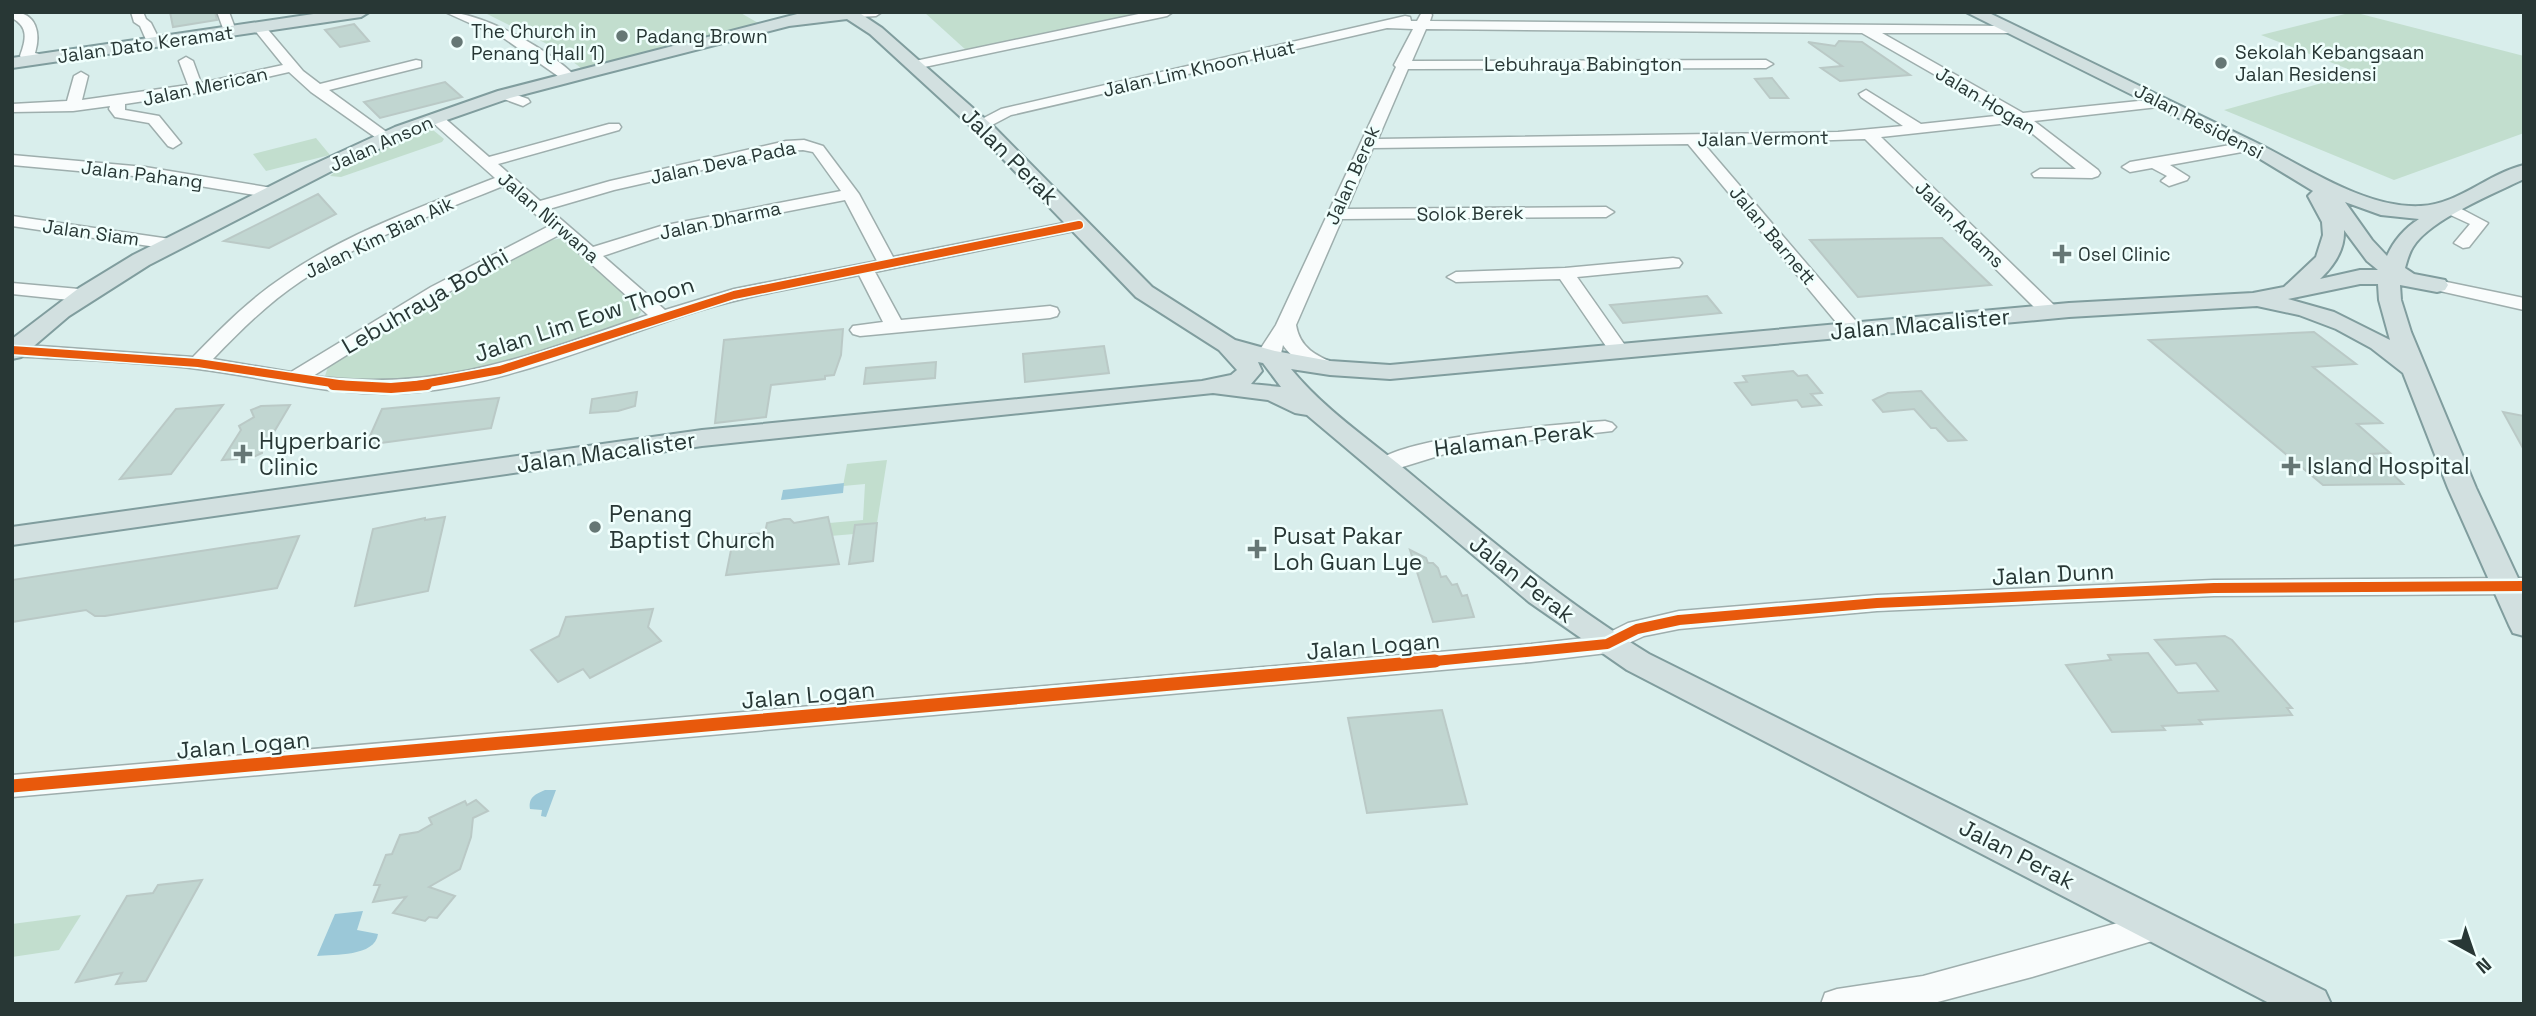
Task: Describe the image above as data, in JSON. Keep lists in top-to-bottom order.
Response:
{
  "streets": {
    "main road": [
      "Jalan Dato Keramat",
      "Jalan Residensi",
      "Jalan Anson",
      "Jalan Perak",
      "Jalan Macalister"
    ],
    "street": [
      "Lebuhraya Babington",
      "Jalan Lim Khoon Huat",
      "Jalan Merican",
      "Jalan Hogan",
      "Jalan Vermont",
      "Jalan Deva Pada",
      "Jalan Pahang",
      "Jalan Berek",
      "Solok Berek",
      "Jalan Nirwana",
      "Jalan Dharma",
      "Jalan Adams",
      "Jalan Siam",
      "Jalan Barnett",
      "Jalan Kim Bian Aik",
      "Lebuhraya Bodhi",
      "Jalan Lim Eow Thoon",
      "Halaman Perak",
      "Jalan Dunn",
      "Jalan Logan"
    ]
  },
  "crossings": [
    ["Lebuhraya Babington", "Jalan Berek"],
    ["Jalan Lim Khoon Huat", "Jalan Hogan"],
    ["Jalan Lim Khoon Huat", "Jalan Residensi"],
    ["Jalan Lim Khoon Huat", "Jalan Perak"],
    ["Jalan Lim Khoon Huat", "Jalan Berek"],
    ["Jalan Hogan", "Jalan Vermont"],
    ["Jalan Residensi", "Jalan Vermont"],
    ["Jalan Residensi", "Jalan Macalister"],
    ["Jalan Vermont", "Jalan Berek"],
    ["Jalan Vermont", "Jalan Adams"],
    ["Jalan Vermont", "Jalan Barnett"],
    ["Jalan Anson", "Jalan Perak"],
    ["Jalan Anson", "Jalan Pahang"],
    ["Jalan Anson", "Jalan Nirwana"],
    ["Jalan Anson", "Jalan Siam"],
    ["Jalan Anson", "Jalan Lim Eow Thoon"],
    ["Jalan Perak", "Jalan Berek"],
    ["Jalan Perak", "Jalan Lim Eow Thoon"],
    ["Jalan Perak", "Jalan Macalister"],
    ["Jalan Perak", "Halaman Perak"],
    ["Jalan Perak", "Jalan Dunn"],
    ["Jalan Perak", "Jalan Logan"],
    ["Jalan Deva Pada", "Jalan Nirwana"],
    ["Jalan Deva Pada", "Jalan Dharma"],
    ["Jalan Deva Pada", "Jalan Lim Eow Thoon"],
    ["Jalan Berek", "Solok Berek"],
    ["Jalan Berek", "Jalan Macalister"],
    ["Jalan Nirwana", "Jalan Dharma"],
    ["Jalan Nirwana", "Jalan Kim Bian Aik"],
    ["Jalan Nirwana", "Lebuhraya Bodhi"],
    ["Jalan Nirwana", "Jalan Lim Eow Thoon"],
    ["Jalan Adams", "Jalan Macalister"],
    ["Jalan Barnett", "Jalan Macalister"],
    ["Jalan Kim Bian Aik", "Jalan Lim Eow Thoon"],
    ["Lebuhraya Bodhi", "Jalan Lim Eow Thoon"],
    ["Jalan Dunn", "Jalan Logan"]
  ],
  "places": {
    "other": [
      "Padang Brown",
      "The Church in Penang (Hall 1)",
      "Sekolah Kebangsaan Jalan Residensi",
      "Penang Baptist Church"
    ],
    "health": [
      "Osel Clinic",
      "Hyperbaric Clinic",
      "Island Hospital",
      "Pusat Pakar Loh Guan Lye"
    ]
  },
  "north": "bottom right"
}
